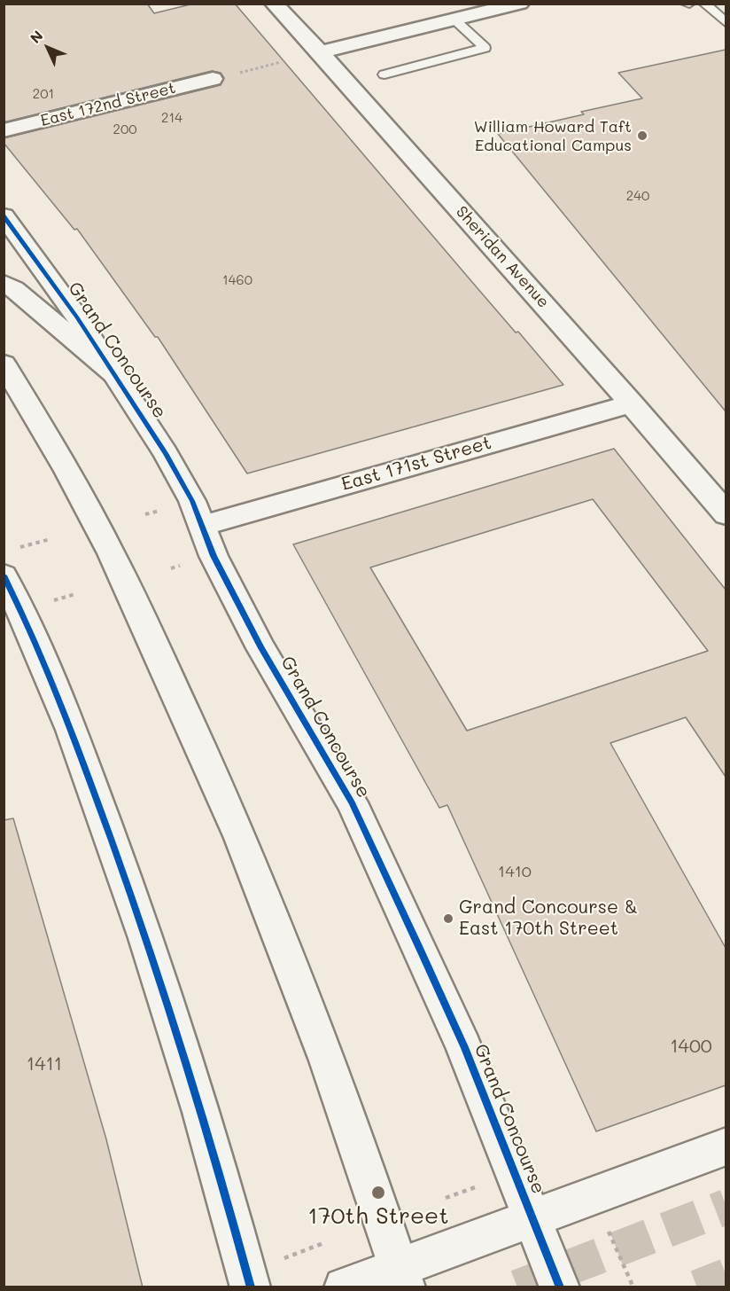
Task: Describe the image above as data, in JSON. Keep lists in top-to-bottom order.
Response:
{
  "streets": {
    "street": [
      "East 172nd Street",
      "Sheridan Avenue",
      "Grand Concourse",
      "East 171st Street"
    ]
  },
  "crossings": [
    ["Sheridan Avenue", "East 171st Street"],
    ["Grand Concourse", "East 171st Street"]
  ],
  "places": ["William Howard Taft Educational Campus", "Grand Concourse & East 170th Street", "170th Street"],
  "house_numbers": [
    "201",
    "214",
    "200",
    "240",
    "1460",
    "1410",
    "1400",
    "1411"
  ],
  "north": "top left"
}
